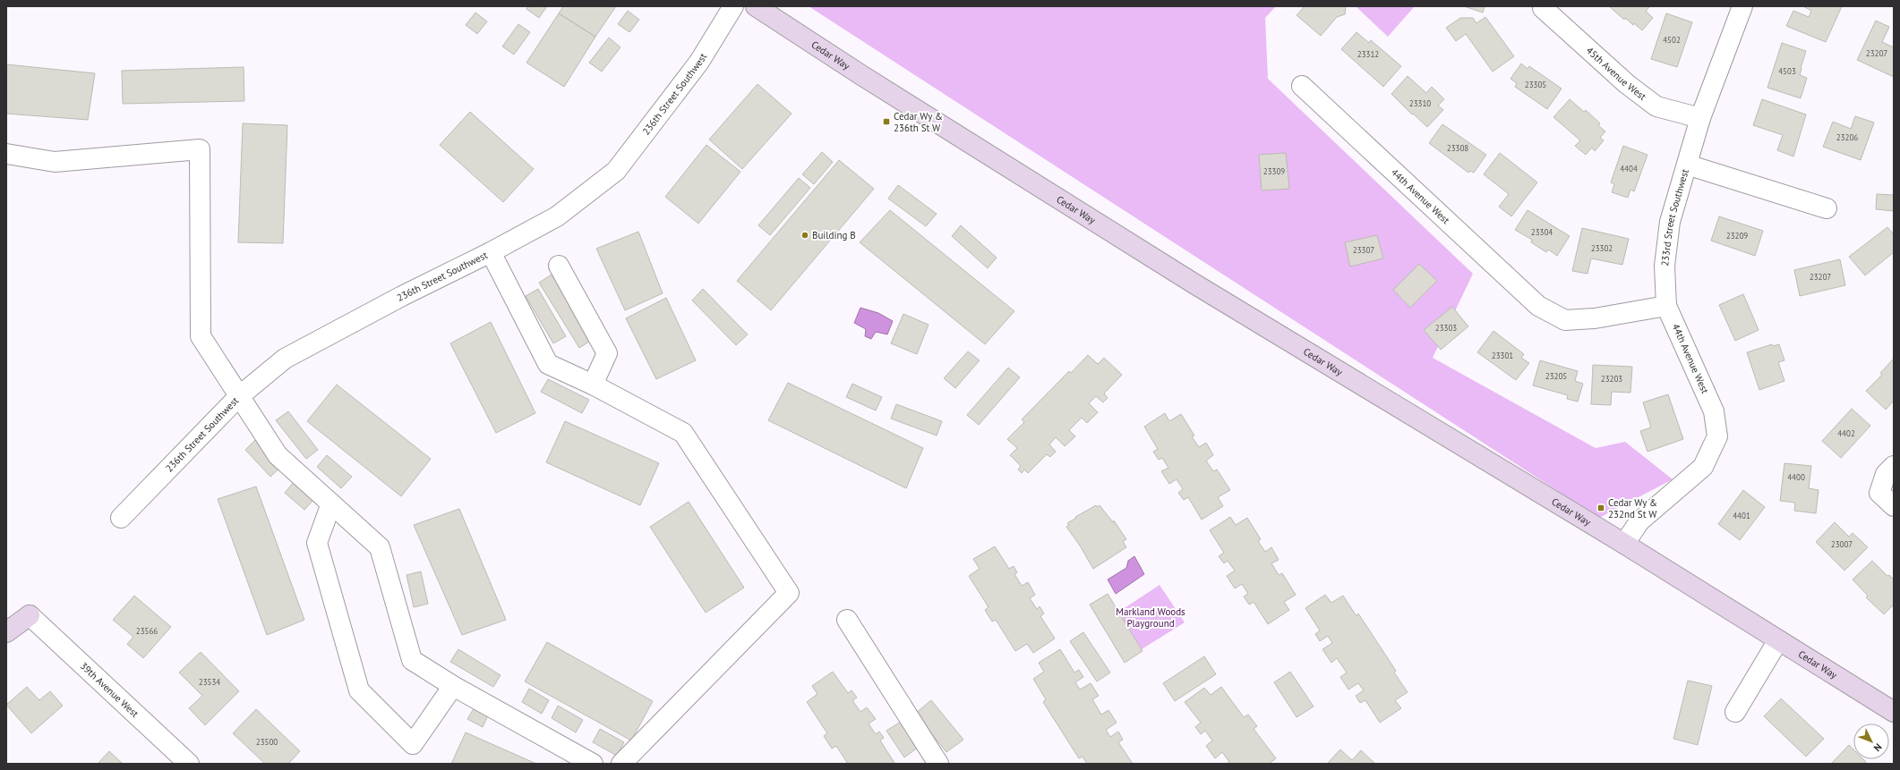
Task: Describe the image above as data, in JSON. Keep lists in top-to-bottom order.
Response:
{
  "streets": {
    "main road": ["Cedar Way"],
    "street": [
      "45th Avenue West",
      "236th Street Southwest",
      "44th Avenue West",
      "233rd Street Southwest",
      "39th Avenue West"
    ]
  },
  "crossings": [
    ["Cedar Way", "44th Avenue West"],
    ["45th Avenue West", "233rd Street Southwest"],
    ["44th Avenue West", "233rd Street Southwest"]
  ],
  "parks": ["Markland Woods Playground"],
  "places": {
    "transit": ["Cedar Wy & 236th St W", "Cedar Wy & 232nd St W"],
    "other": ["Building B"]
  },
  "house_numbers": [
    "4502",
    "23207",
    "23312",
    "4503",
    "23305",
    "23310",
    "23206",
    "23308",
    "4404",
    "23309",
    "23304",
    "23209",
    "23302",
    "23307",
    "23207",
    "23303",
    "23301",
    "23205",
    "23203",
    "4402",
    "4400",
    "4401",
    "23007",
    "23566",
    "23534",
    "23500"
  ],
  "north": "bottom right"
}
